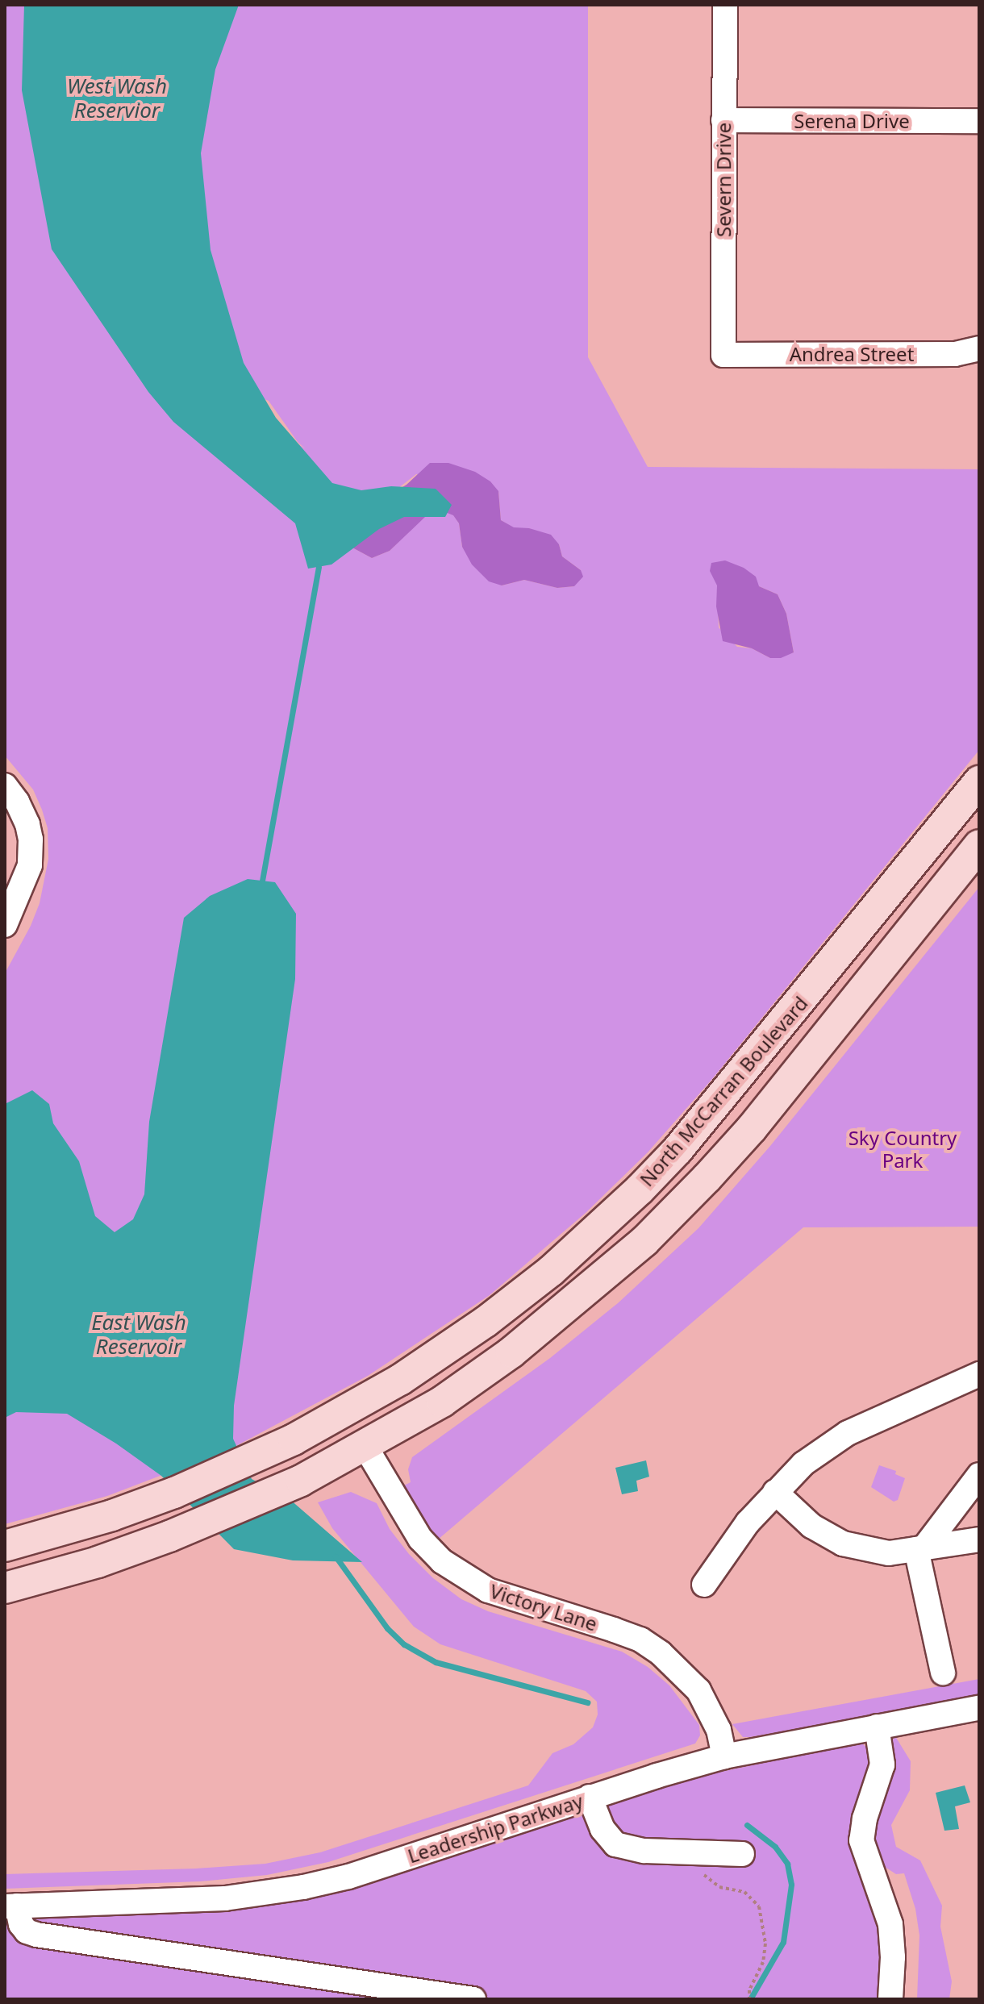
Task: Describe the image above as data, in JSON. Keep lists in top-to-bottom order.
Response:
{
  "streets": {
    "main road": ["North McCarran Boulevard"],
    "street": [
      "Serena Drive",
      "Severn Drive",
      "Andrea Street",
      "Victory Lane",
      "Leadership Parkway"
    ]
  },
  "crossings": [
    ["Serena Drive", "Severn Drive"],
    ["Severn Drive", "Andrea Street"],
    ["North McCarran Boulevard", "Victory Lane"],
    ["Victory Lane", "Leadership Parkway"]
  ],
  "water": ["West Wash Reservior", "East Wash Reservoir"],
  "parks": ["Sky Country Park"]
}
